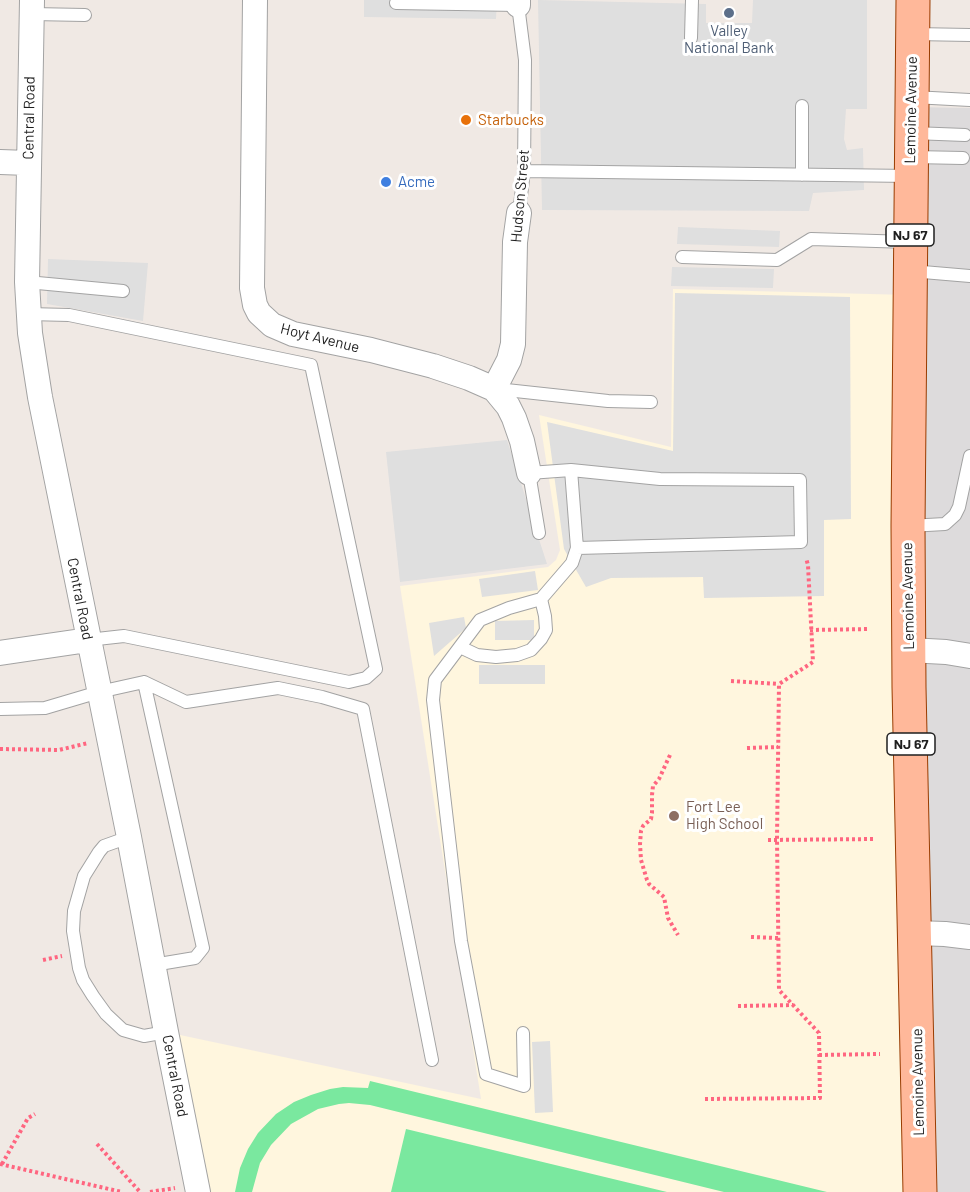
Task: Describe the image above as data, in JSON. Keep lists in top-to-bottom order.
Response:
{
  "streets": {
    "main road": ["Lemoine Avenue", "NJ 67"],
    "street": ["Central Road", "Hudson Street", "Hoyt Avenue"]
  },
  "crossings": [
    ["Hudson Street", "Hoyt Avenue"]
  ],
  "places": [
    "Valley National Bank",
    "Starbucks",
    "Acme",
    "Fort Lee High School"
  ]
}
